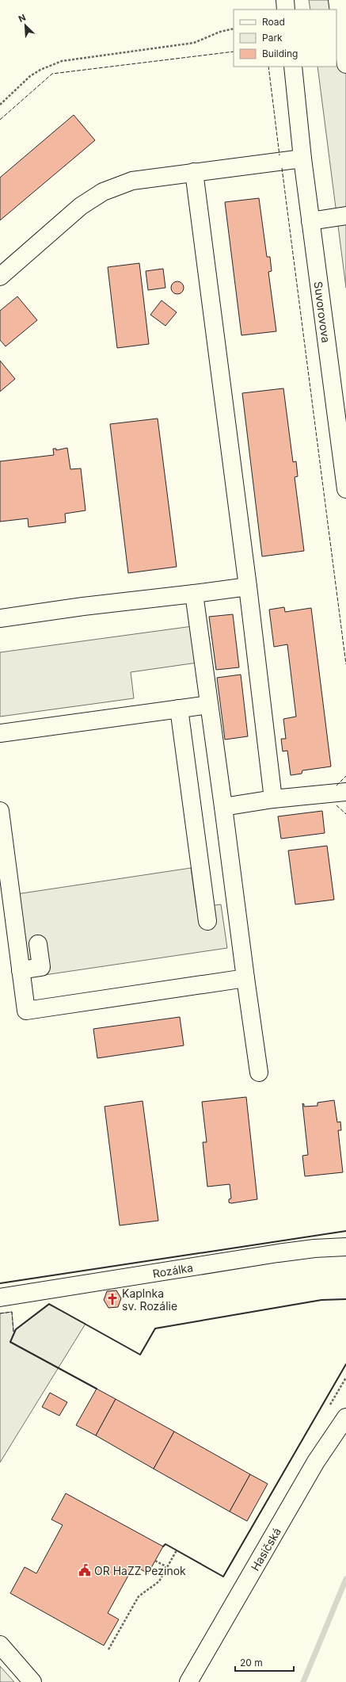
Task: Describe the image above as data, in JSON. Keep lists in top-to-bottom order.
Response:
{
  "streets": {
    "street": ["Suvorovova", "Rozálka", "Hasičská"]
  },
  "places": {
    "church": ["Kaplnka sv. Rozálie"],
    "public building": ["OR HaZZ Pezinok"]
  },
  "legend": ["Road", "Park", "Building"],
  "scale_bar": "20 m",
  "north": "top left"
}
